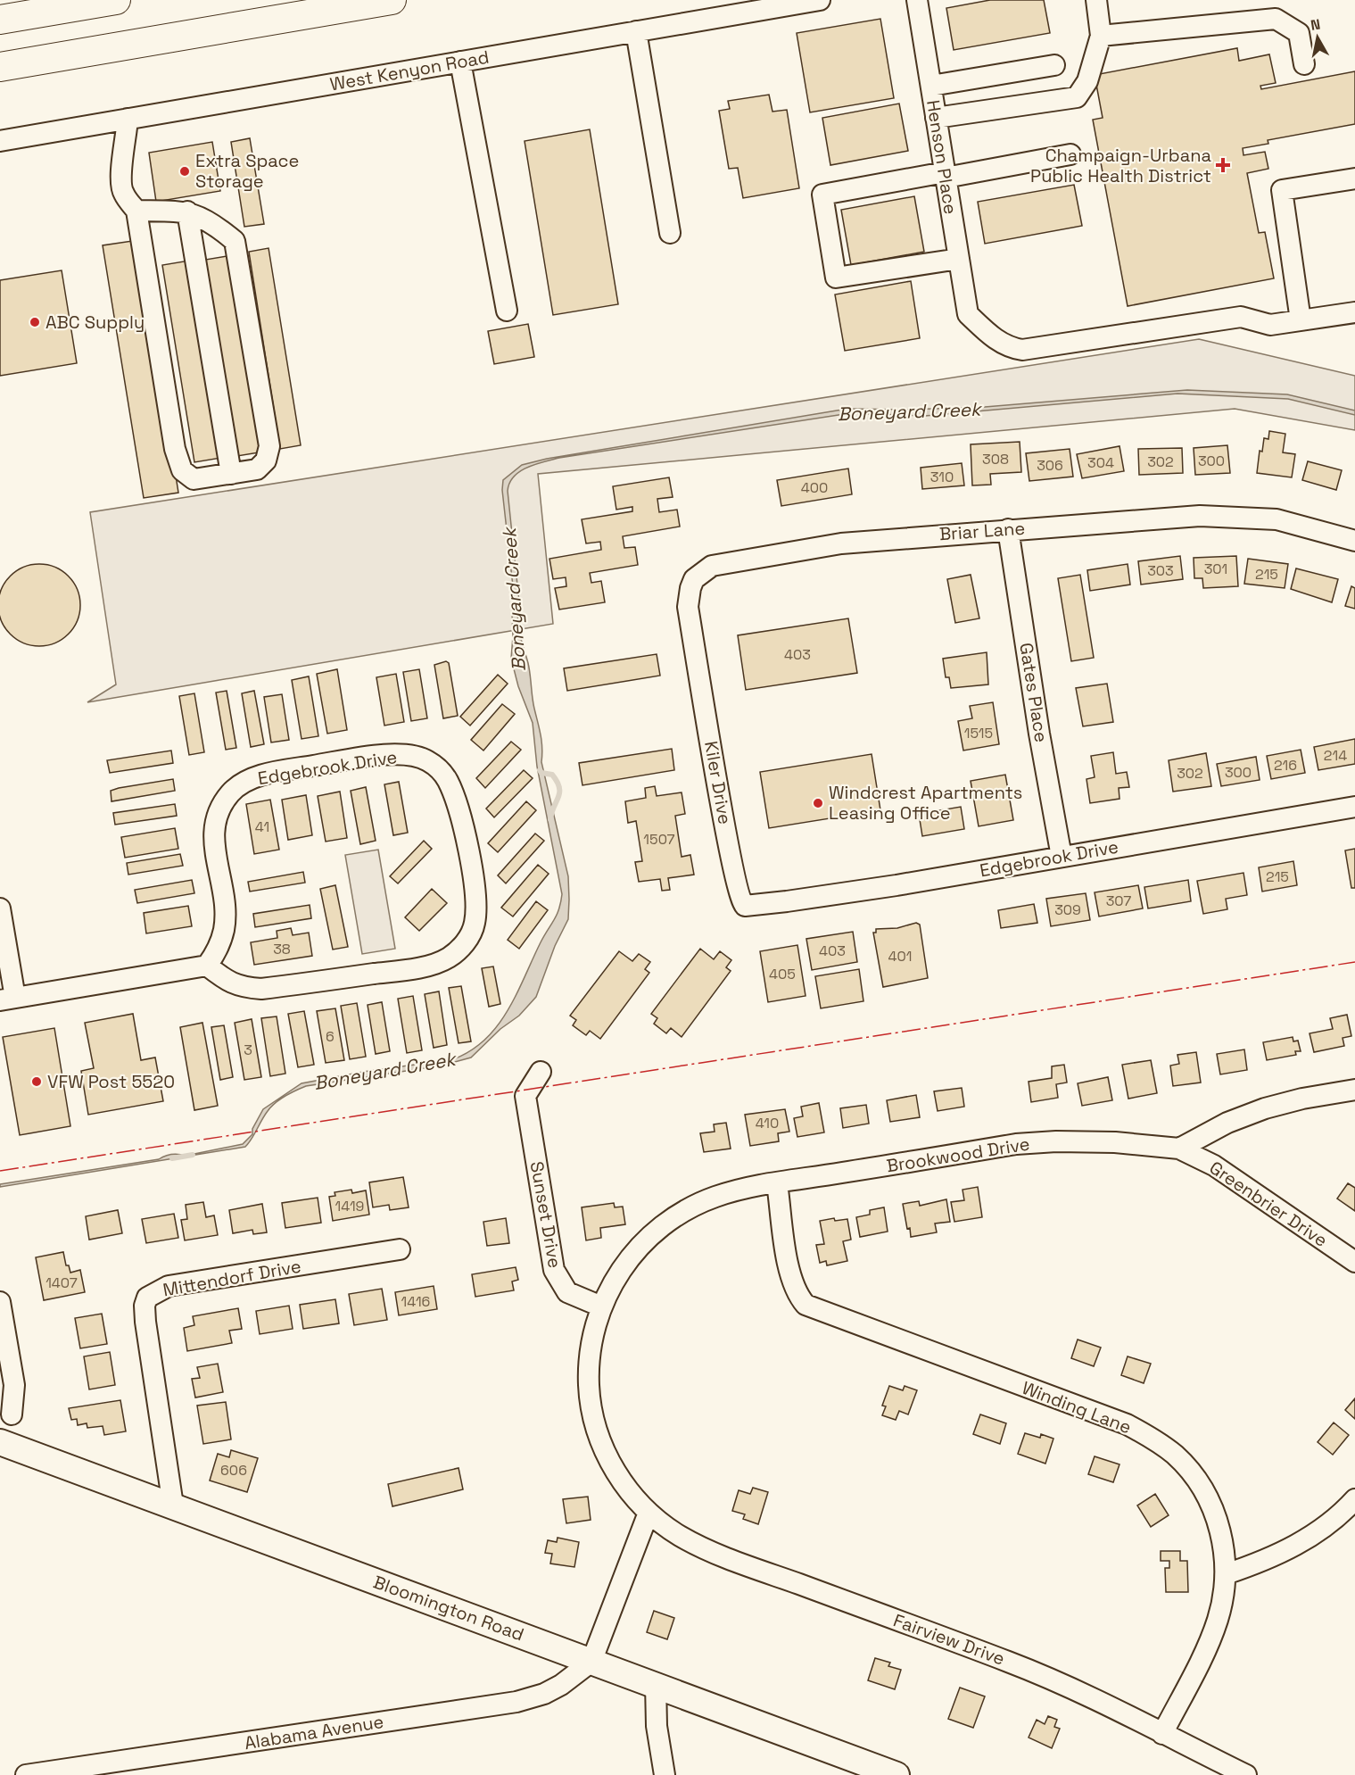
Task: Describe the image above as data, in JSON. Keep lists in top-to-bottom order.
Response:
{
  "streets": {
    "main road": ["Bloomington Road"],
    "street": [
      "West Kenyon Road",
      "Henson Place",
      "Briar Lane",
      "Gates Place",
      "Edgebrook Drive",
      "Kiler Drive",
      "Brookwood Drive",
      "Greenbrier Drive",
      "Sunset Drive",
      "Mittendorf Drive",
      "Winding Lane",
      "Fairview Drive",
      "Alabama Avenue"
    ]
  },
  "crossings": [
    ["Briar Lane", "Gates Place"],
    ["Briar Lane", "Kiler Drive"],
    ["Gates Place", "Edgebrook Drive"],
    ["Edgebrook Drive", "Kiler Drive"],
    ["Brookwood Drive", "Greenbrier Drive"],
    ["Brookwood Drive", "Sunset Drive"],
    ["Brookwood Drive", "Winding Lane"],
    ["Mittendorf Drive", "Bloomington Road"],
    ["Winding Lane", "Fairview Drive"],
    ["Bloomington Road", "Alabama Avenue"]
  ],
  "water": ["Boneyard Creek"],
  "places": {
    "health": ["Champaign-Urbana Public Health District"],
    "other": [
      "Extra Space Storage",
      "ABC Supply",
      "Windcrest Apartments Leasing Office",
      "VFW Post 5520"
    ]
  },
  "house_numbers": [
    "308",
    "300",
    "302",
    "304",
    "306",
    "310",
    "400",
    "301",
    "303",
    "215",
    "403",
    "1515",
    "214",
    "216",
    "300",
    "302",
    "41",
    "1507",
    "215",
    "307",
    "309",
    "38",
    "403",
    "401",
    "405",
    "6",
    "3",
    "410",
    "1419",
    "1407",
    "1416",
    "606"
  ],
  "north": "top"
}
